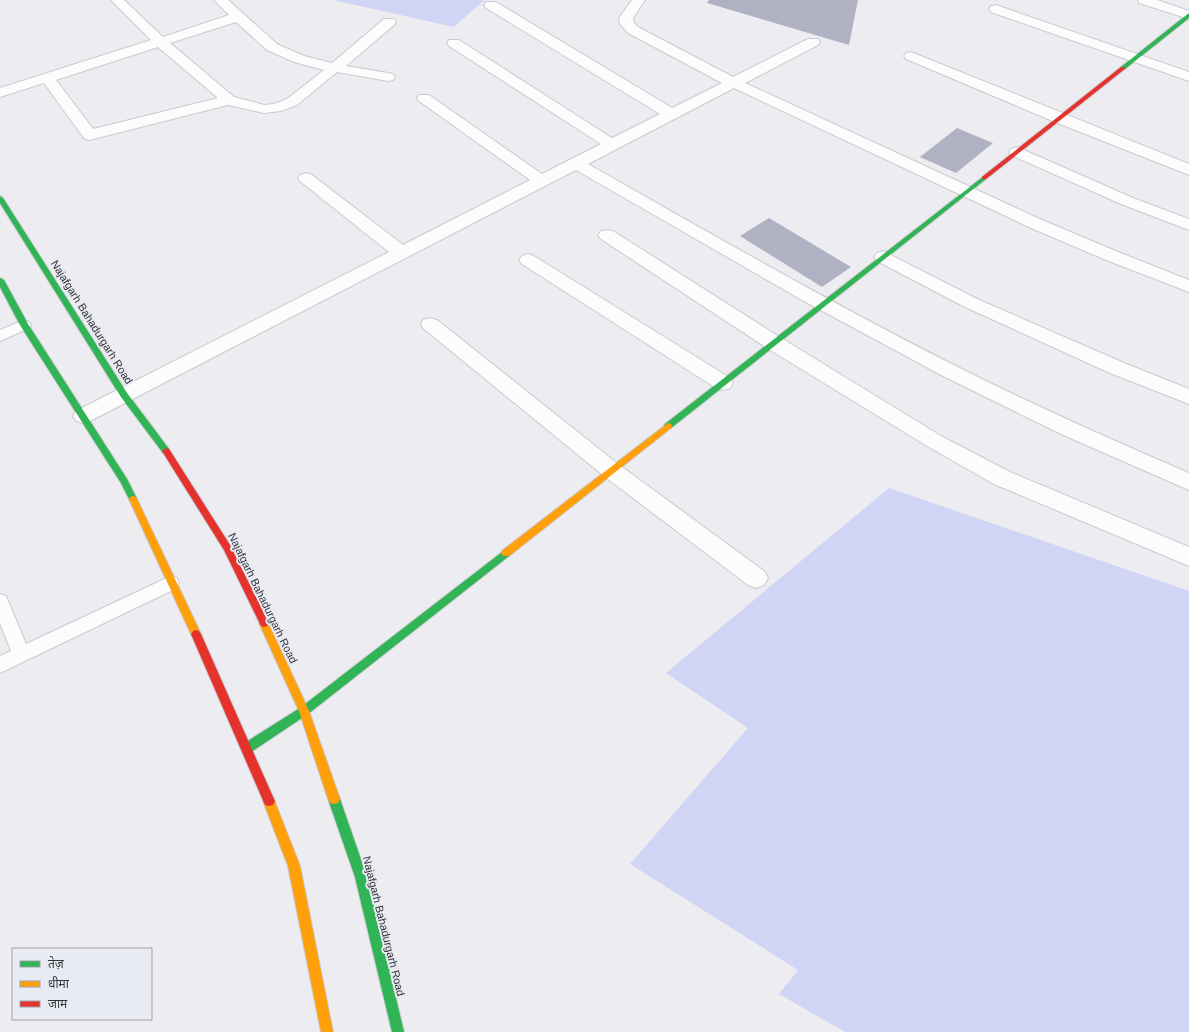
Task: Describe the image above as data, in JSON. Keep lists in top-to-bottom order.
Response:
{
  "streets": {
    "main road": ["Najafgarh Bahadurgarh Road"]
  },
  "legend": ["तेज़", "धीमा", "जाम"]
}
